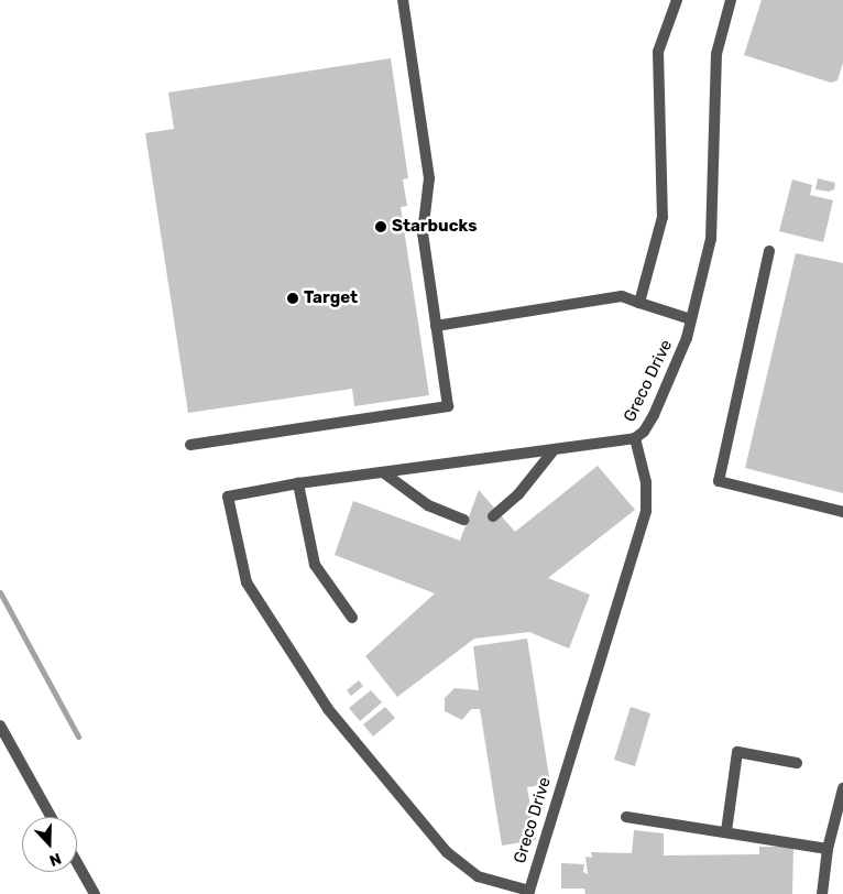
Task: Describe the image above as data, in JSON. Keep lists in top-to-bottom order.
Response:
{
  "streets": {
    "street": ["Greco Drive"]
  },
  "places": ["Starbucks", "Target"],
  "north": "bottom"
}
